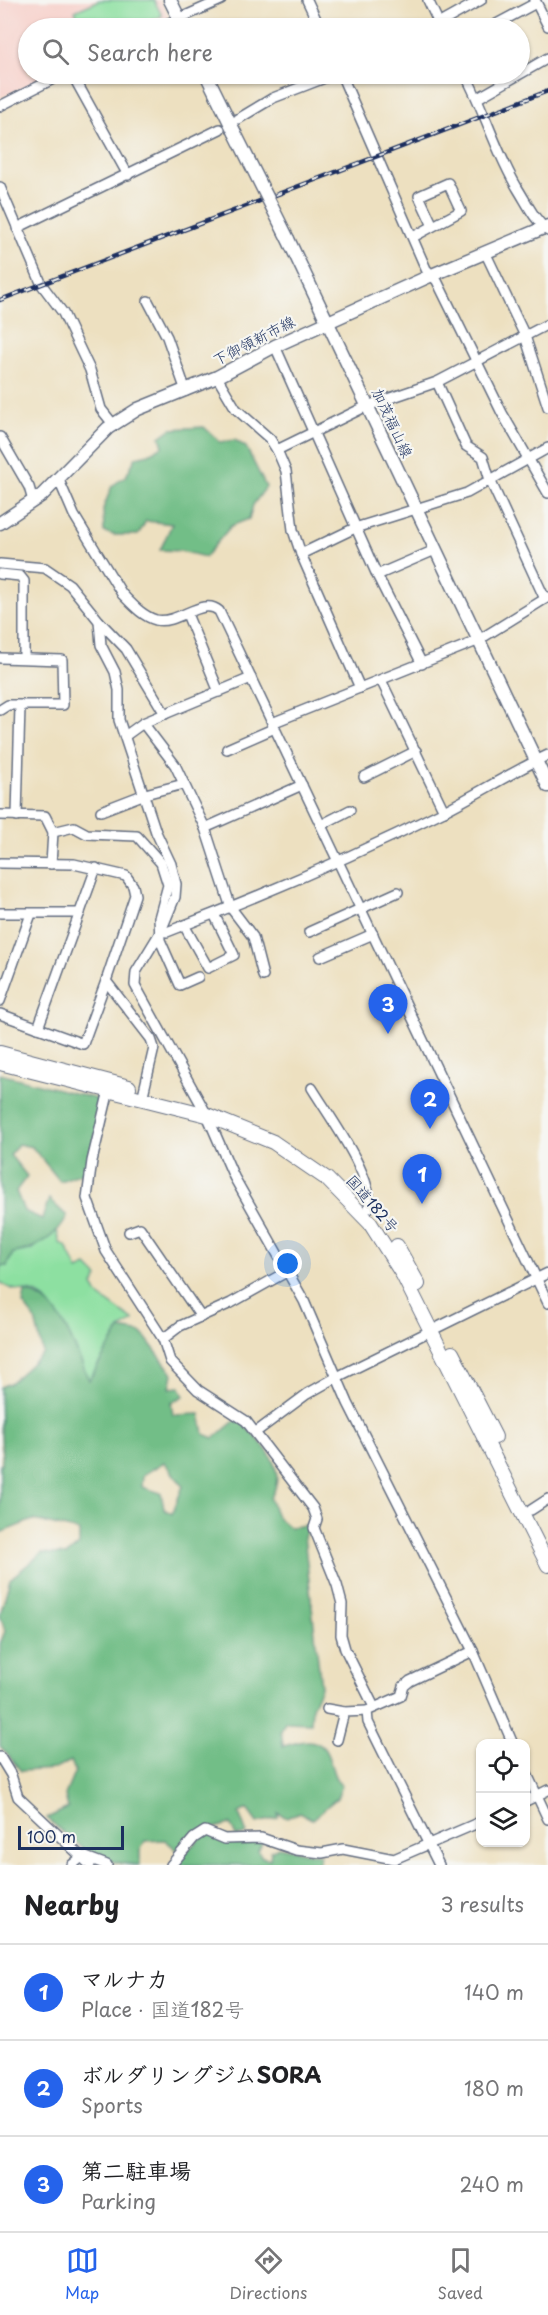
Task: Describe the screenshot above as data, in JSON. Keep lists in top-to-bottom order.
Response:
{
  "streets": {
    "highway": ["国道182号"],
    "main road": ["下御領新市線", "加茂福山線"]
  },
  "crossings": [
    ["下御領新市線", "加茂福山線"]
  ],
  "scale_bar": "100 m",
  "page": {
    "search": "Search here",
    "pins": ["3", "2", "1"],
    "scale": "100 m",
    "heading": ["Nearby", "3 results"],
    "list": [
      {
        "mark": "1",
        "name": "マルナカ",
        "note": "Place · 国道182号",
        "value": "140 m"
      },
      {
        "mark": "2",
        "name": "ボルダリングジムSORA",
        "note": "Sports",
        "value": "180 m"
      },
      {
        "mark": "3",
        "name": "第二駐車場",
        "note": "Parking",
        "value": "240 m"
      }
    ],
    "nav": ["Map", "Directions", "Saved"]
  }
}
